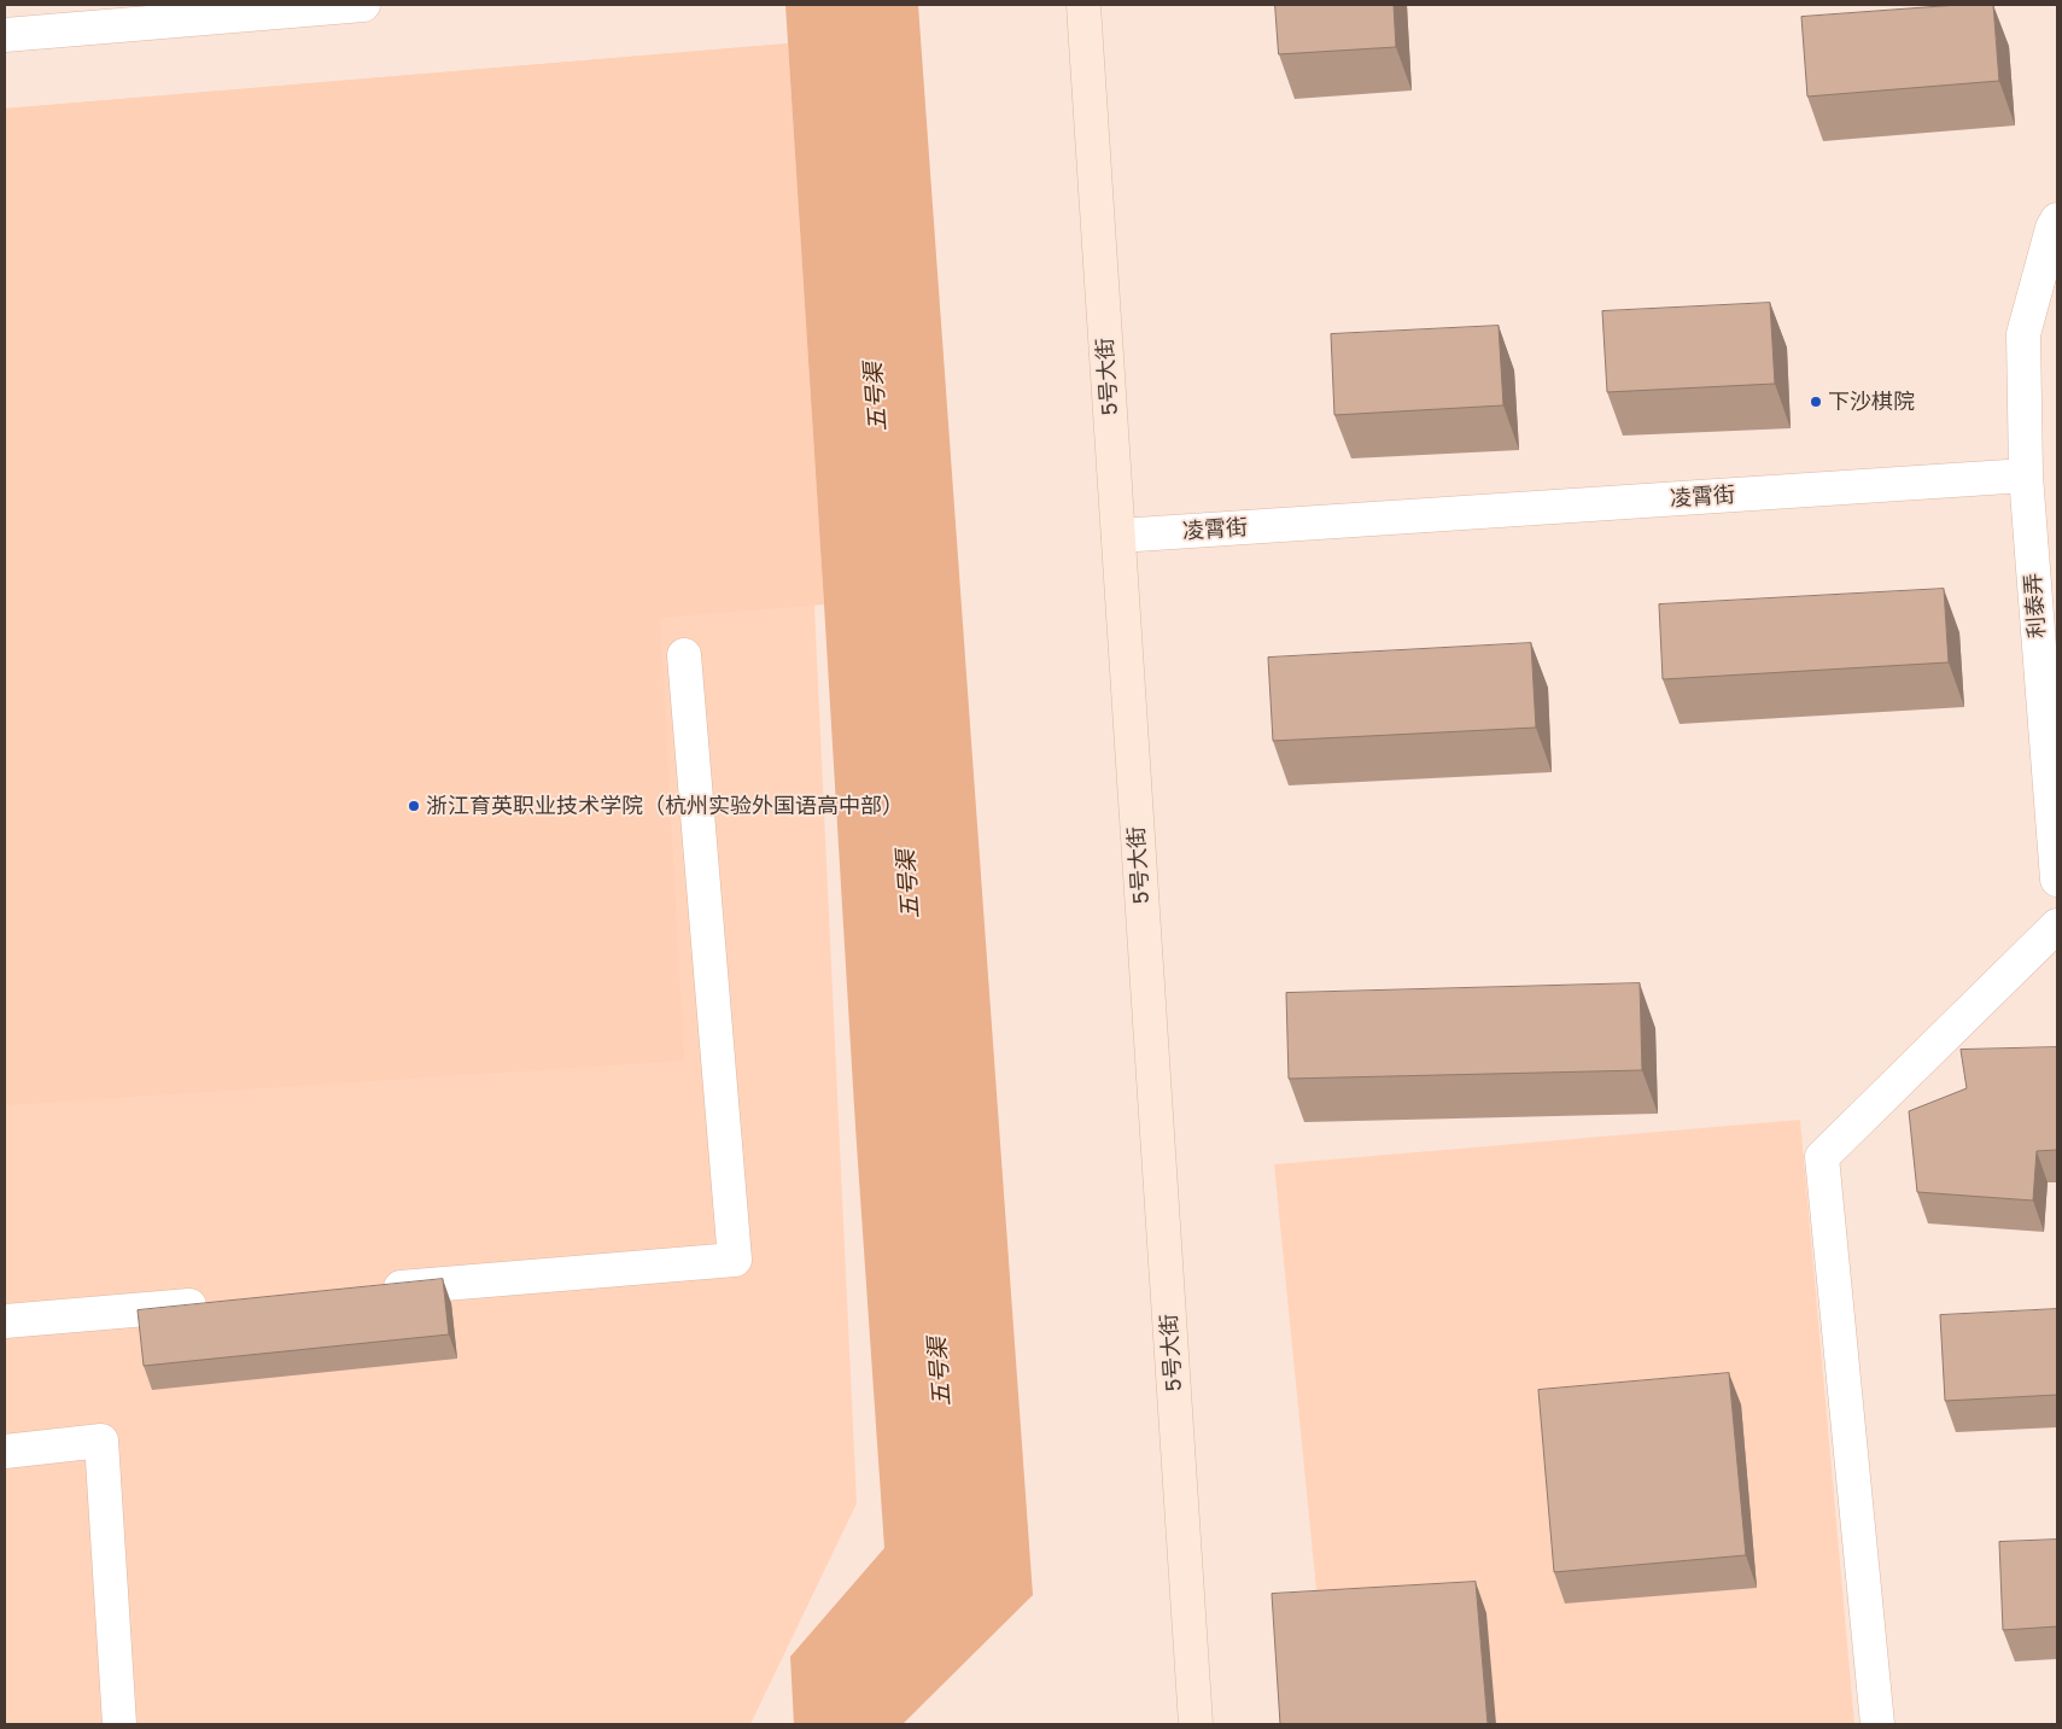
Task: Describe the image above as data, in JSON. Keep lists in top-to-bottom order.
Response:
{
  "streets": {
    "main road": ["5号大街"],
    "street": ["凌霄街", "利泰弄"]
  },
  "crossings": [
    ["5号大街", "凌霄街"],
    ["凌霄街", "利泰弄"]
  ],
  "water": ["五号渠"],
  "places": ["下沙棋院", "浙江育英职业技术学院（杭州实验外国语高中部）"]
}
